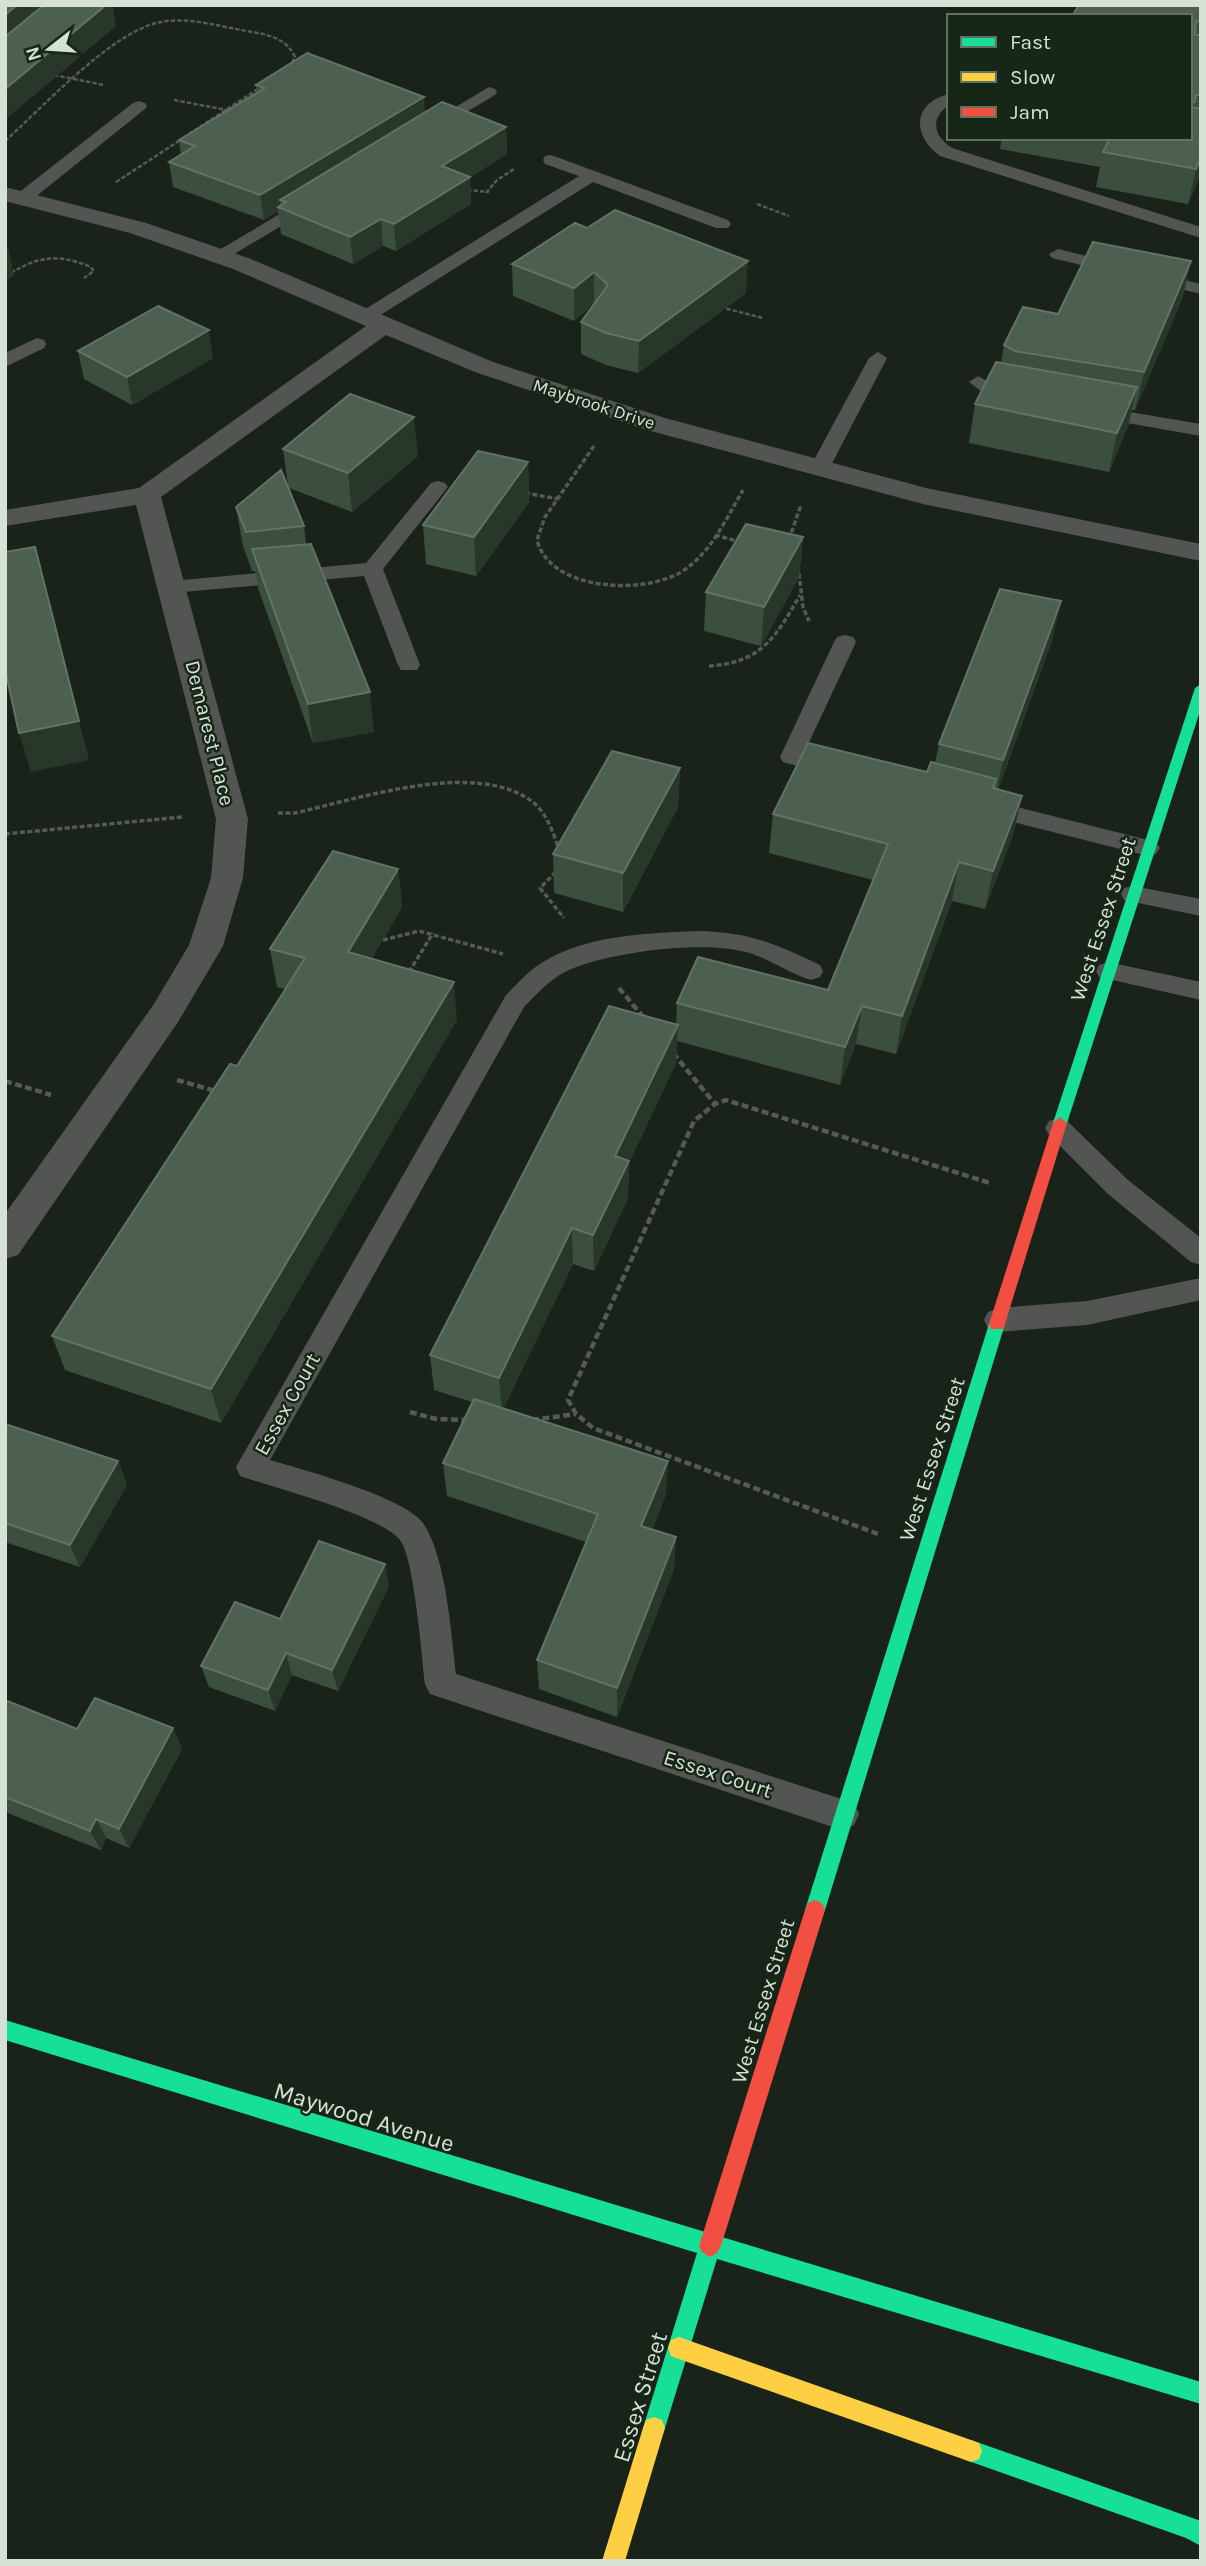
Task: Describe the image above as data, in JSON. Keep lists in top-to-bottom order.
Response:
{
  "streets": {
    "main road": ["West Essex Street", "Maywood Avenue", "Essex Street"],
    "street": ["Maybrook Drive", "Demarest Place"],
    "lane": ["Essex Court"]
  },
  "crossings": [
    ["West Essex Street", "Essex Court"],
    ["West Essex Street", "Maywood Avenue"],
    ["West Essex Street", "Essex Street"],
    ["Maywood Avenue", "Essex Street"]
  ],
  "legend": ["Fast", "Slow", "Jam"],
  "north": "left"
}
